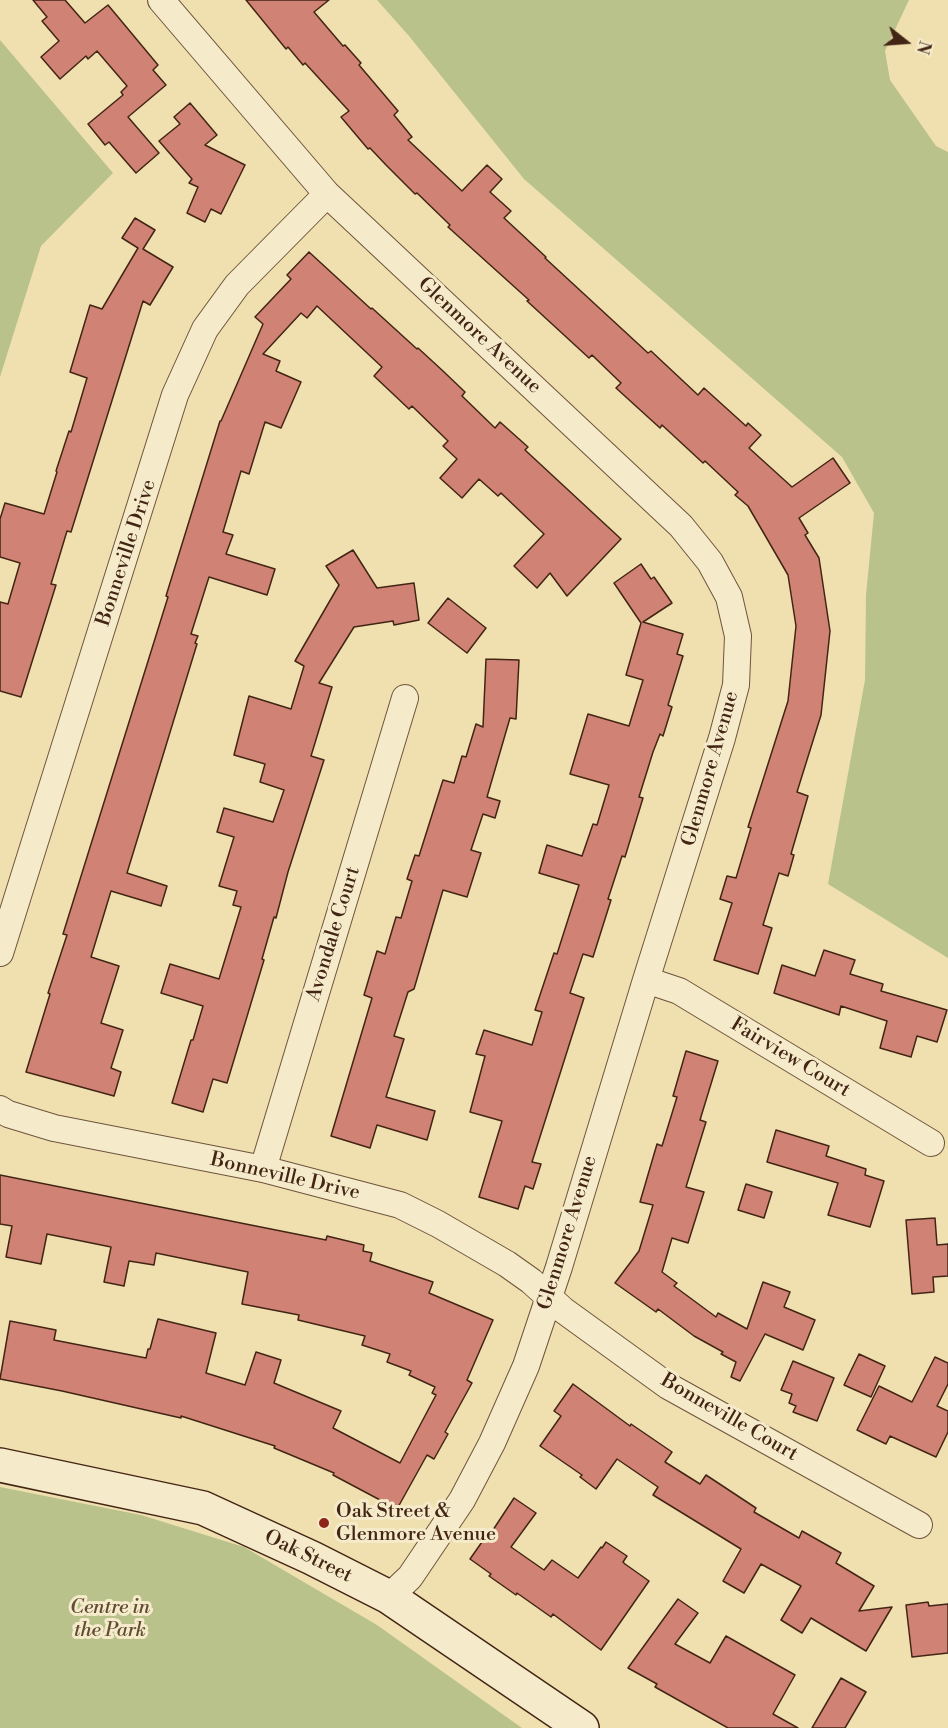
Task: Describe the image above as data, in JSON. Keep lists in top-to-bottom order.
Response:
{
  "streets": {
    "street": [
      "Glenmore Avenue",
      "Bonneville Drive",
      "Avondale Court",
      "Fairview Court",
      "Bonneville Court",
      "Oak Street"
    ]
  },
  "crossings": [
    ["Glenmore Avenue", "Bonneville Drive"],
    ["Glenmore Avenue", "Fairview Court"],
    ["Glenmore Avenue", "Bonneville Court"],
    ["Glenmore Avenue", "Oak Street"],
    ["Bonneville Drive", "Avondale Court"],
    ["Bonneville Drive", "Bonneville Court"]
  ],
  "parks": ["Centre in the Park"],
  "places": ["Oak Street & Glenmore Avenue"],
  "north": "right"
}
